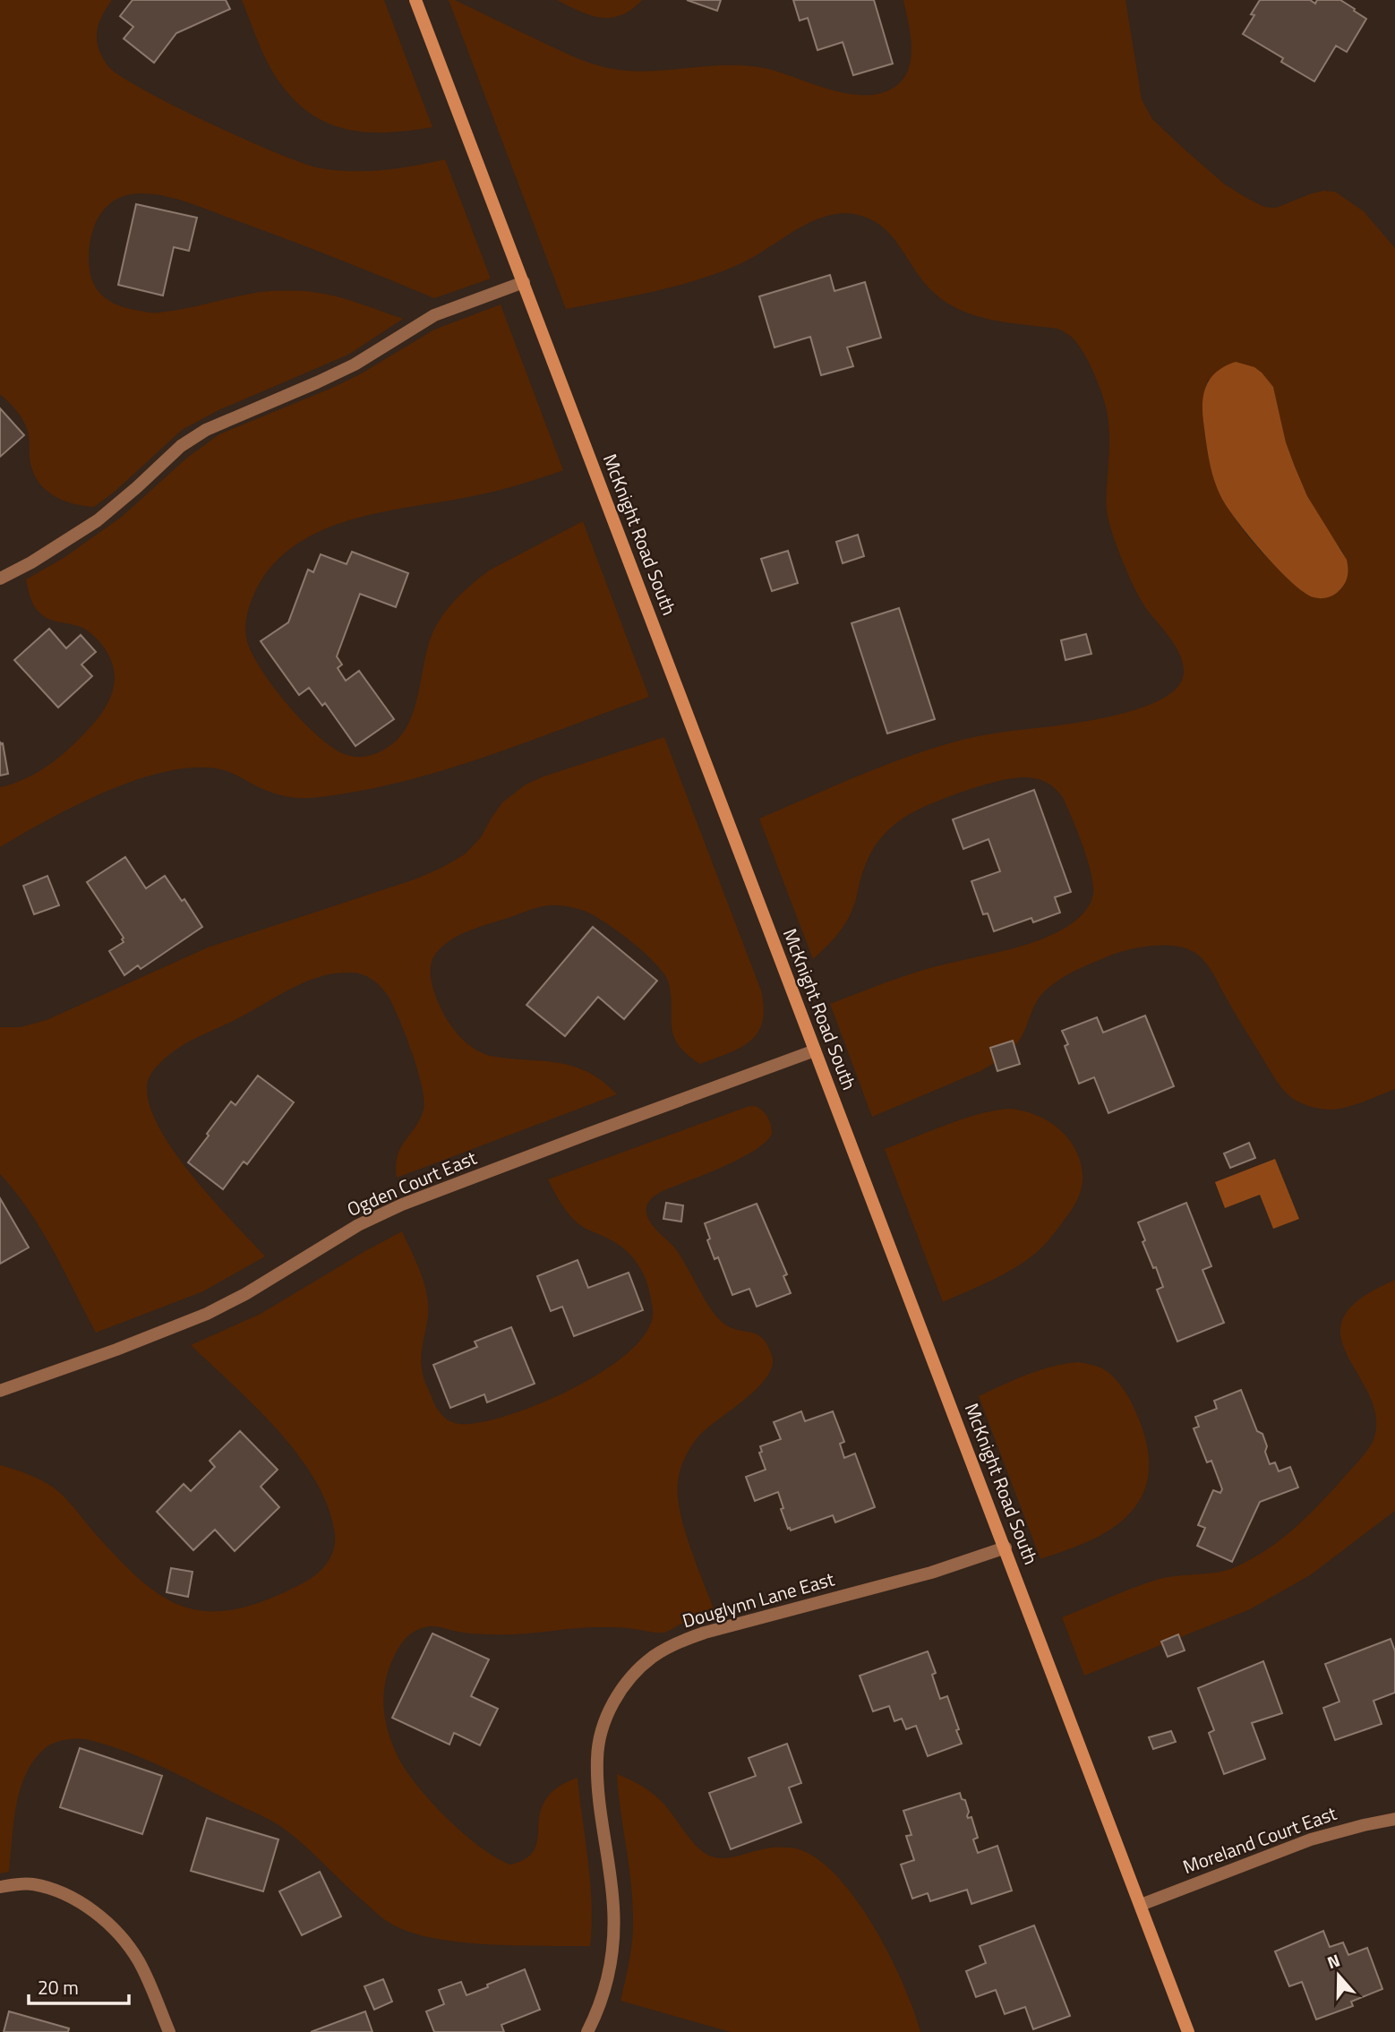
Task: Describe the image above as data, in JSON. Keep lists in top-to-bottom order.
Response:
{
  "streets": {
    "street": [
      "McKnight Road South",
      "Ogden Court East",
      "Douglynn Lane East",
      "Moreland Court East"
    ]
  },
  "crossings": [
    ["McKnight Road South", "Ogden Court East"],
    ["McKnight Road South", "Douglynn Lane East"],
    ["McKnight Road South", "Moreland Court East"]
  ],
  "scale_bar": "20 m",
  "north": "top"
}
